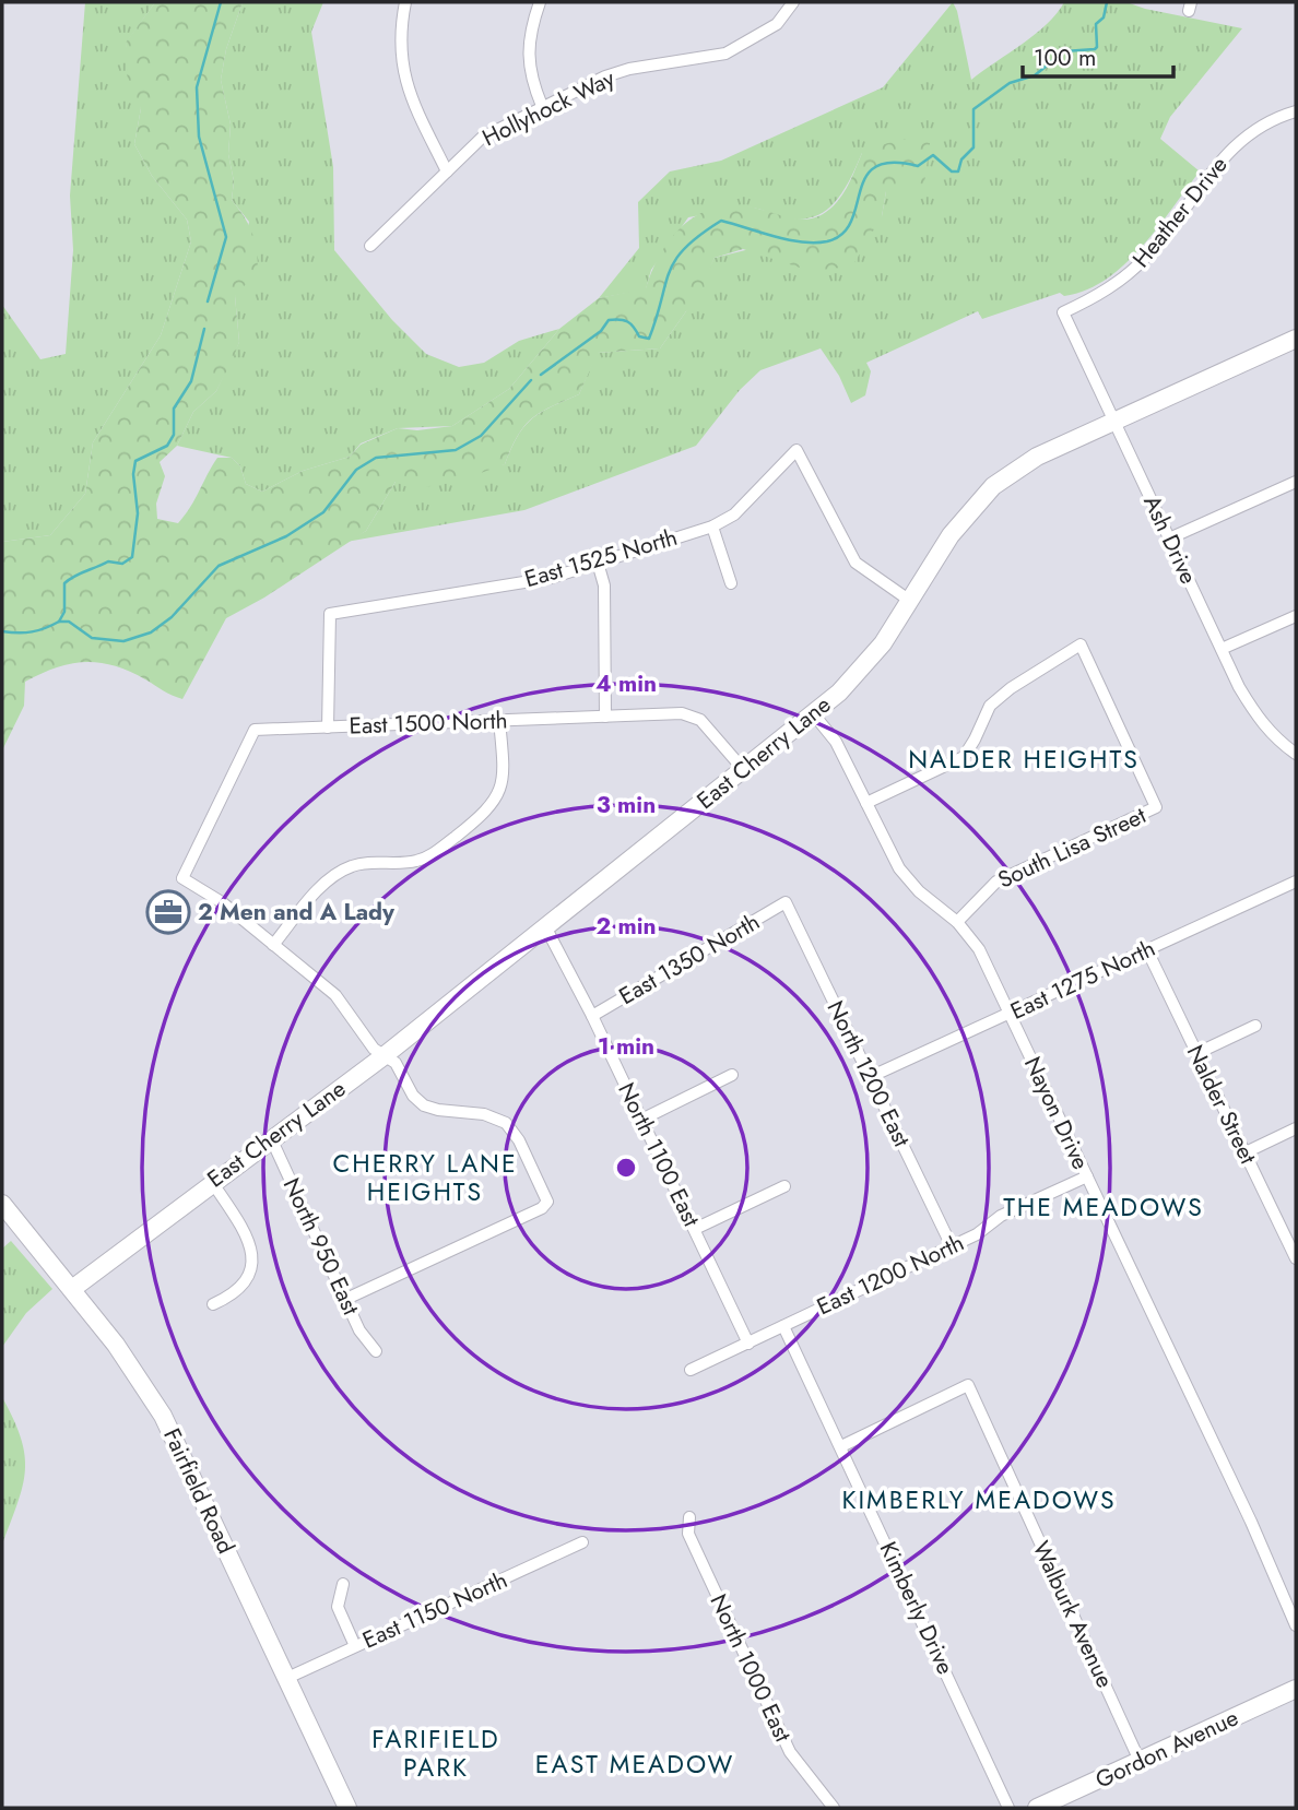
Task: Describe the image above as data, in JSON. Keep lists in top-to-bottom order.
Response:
{
  "streets": {
    "street": [
      "Hollyhock Way",
      "Heather Drive",
      "Ash Drive",
      "East 1525 North",
      "East 1500 North",
      "East Cherry Lane",
      "South Lisa Street",
      "East 1350 North",
      "East 1275 North",
      "North 1200 East",
      "Nalder Street",
      "Nayon Drive",
      "North 1100 East",
      "North 950 East",
      "East 1200 North",
      "Fairfield Road",
      "Kimberly Drive",
      "East 1150 North",
      "Walburk Avenue",
      "North 1000 East",
      "Gordon Avenue"
    ]
  },
  "crossings": [
    ["Heather Drive", "Ash Drive"],
    ["Ash Drive", "East Cherry Lane"],
    ["East 1525 North", "East 1500 North"],
    ["East 1525 North", "East Cherry Lane"],
    ["East 1500 North", "East Cherry Lane"],
    ["East Cherry Lane", "Nayon Drive"],
    ["East Cherry Lane", "North 1100 East"],
    ["East Cherry Lane", "North 950 East"],
    ["East Cherry Lane", "Fairfield Road"],
    ["South Lisa Street", "Nayon Drive"],
    ["East 1350 North", "North 1200 East"],
    ["East 1350 North", "North 1100 East"],
    ["East 1275 North", "North 1200 East"],
    ["East 1275 North", "Nalder Street"],
    ["East 1275 North", "Nayon Drive"],
    ["North 1200 East", "East 1200 North"],
    ["Nayon Drive", "East 1200 North"],
    ["North 1100 East", "East 1200 North"],
    ["East 1200 North", "Kimberly Drive"],
    ["Fairfield Road", "East 1150 North"],
    ["Kimberly Drive", "Walburk Avenue"],
    ["Walburk Avenue", "Gordon Avenue"]
  ],
  "districts": [
    "NALDER HEIGHTS",
    "CHERRY LANE HEIGHTS",
    "THE MEADOWS",
    "KIMBERLY MEADOWS",
    "FARIFIELD PARK",
    "EAST MEADOW"
  ],
  "places": {
    "office": ["2 Men and A Lady"]
  },
  "scale_bar": "100 m",
  "rings": [
    "4 min",
    "3 min",
    "2 min",
    "1 min"
  ]
}
